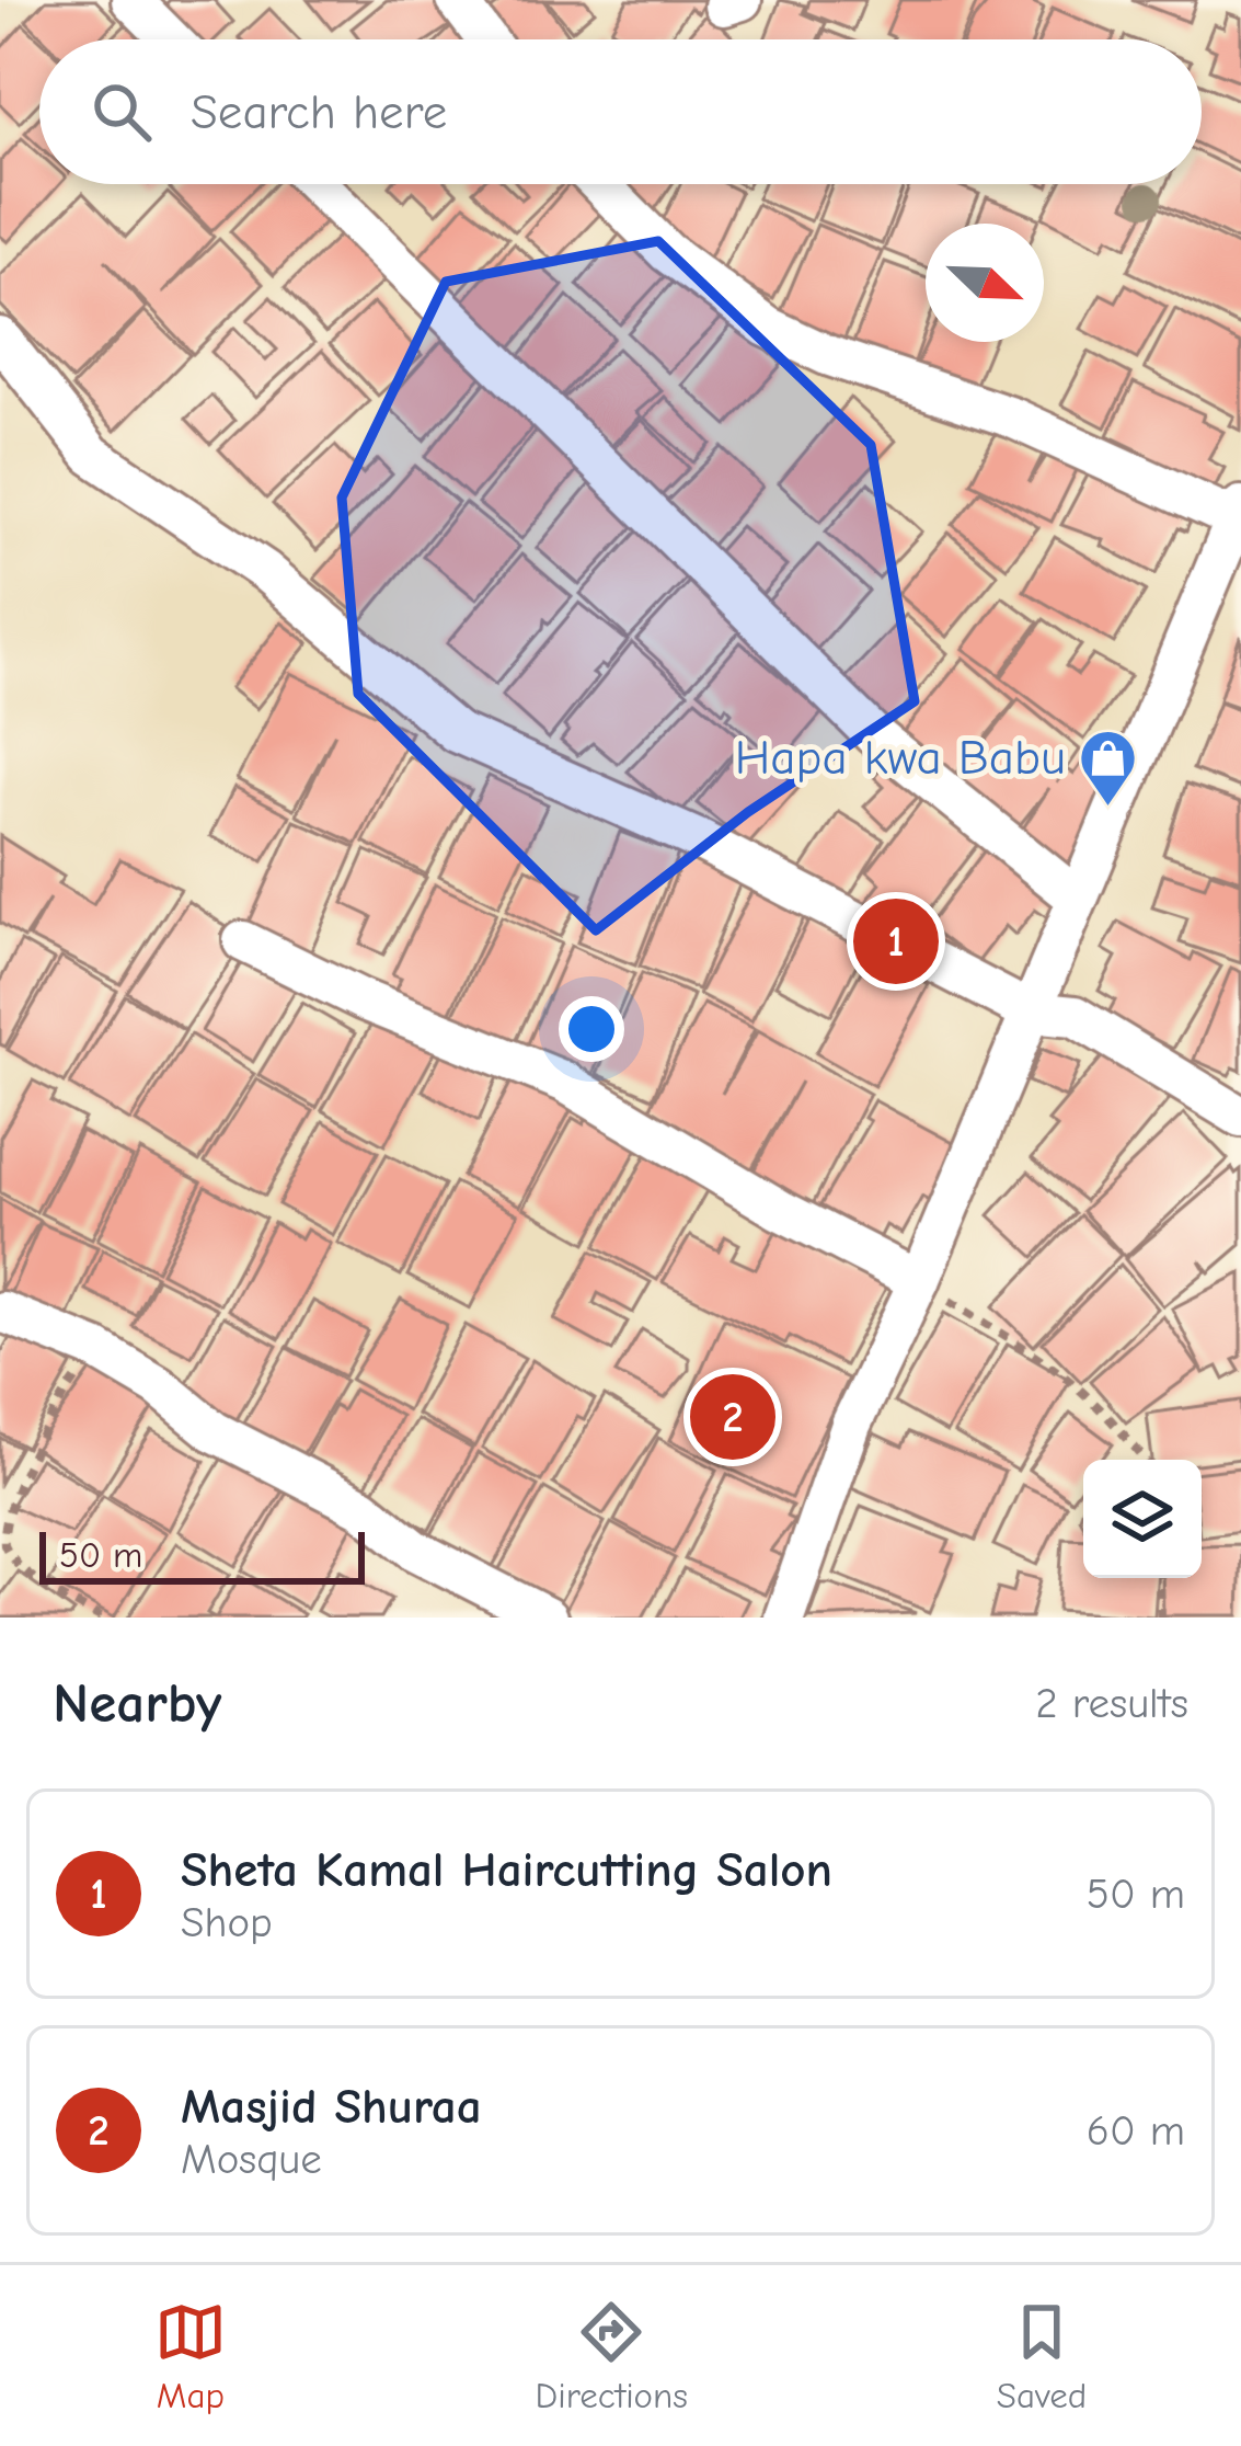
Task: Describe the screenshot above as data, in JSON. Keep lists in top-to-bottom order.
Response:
{
  "places": {
    "shop": ["Hapa kwa Babu"]
  },
  "scale_bar": "50 m",
  "north": "bottom right",
  "page": {
    "search": "Search here",
    "pins": ["1", "2"],
    "scale": "50 m",
    "heading": ["Nearby", "2 results"],
    "list": [
      {
        "mark": "1",
        "name": "Sheta Kamal Haircutting Salon",
        "note": "Shop",
        "value": "50 m"
      },
      {
        "mark": "2",
        "name": "Masjid Shuraa",
        "note": "Mosque",
        "value": "60 m"
      }
    ],
    "nav": ["Map", "Directions", "Saved"]
  }
}
